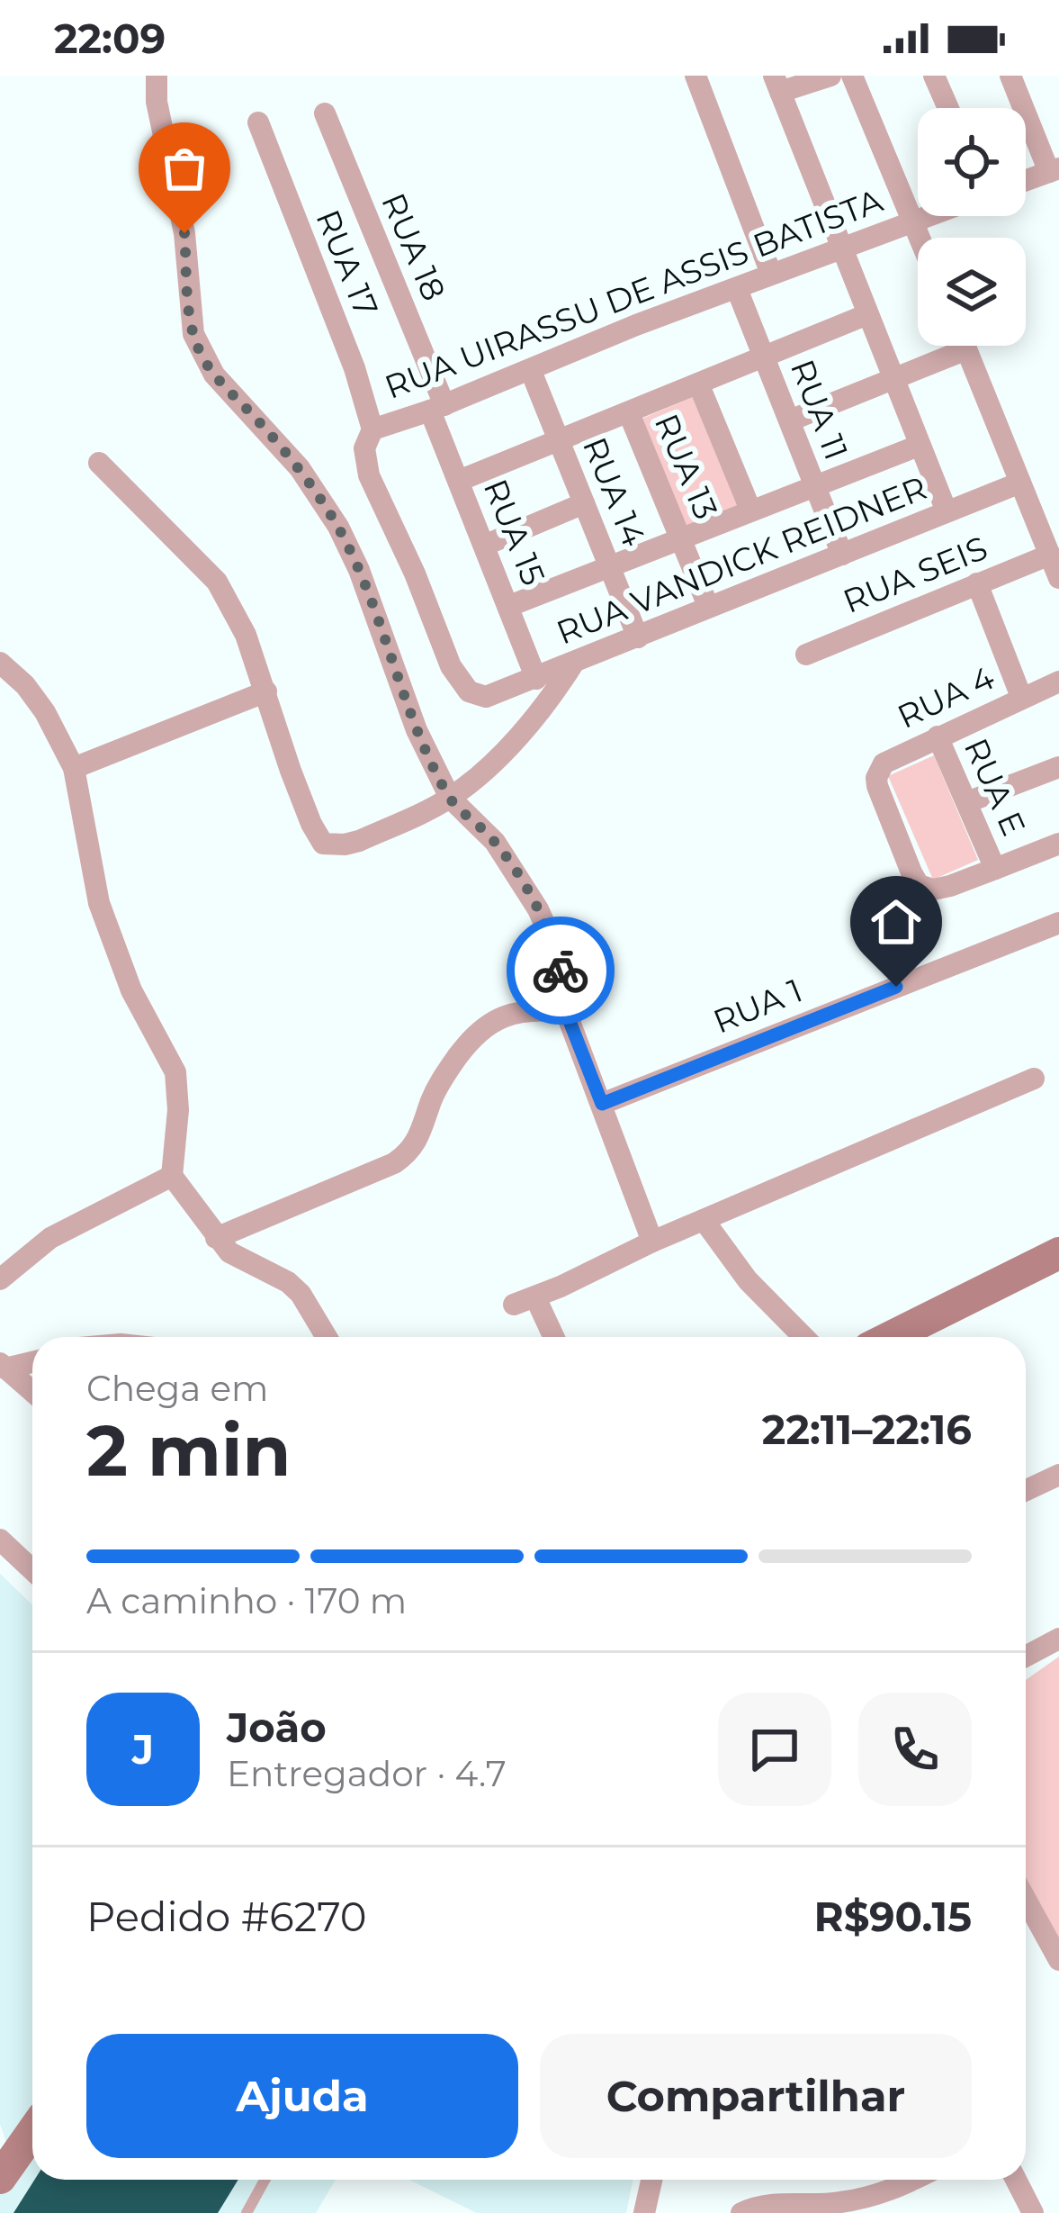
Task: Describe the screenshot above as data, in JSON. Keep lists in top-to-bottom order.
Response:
{
  "streets": {
    "street": [
      "RUA 18",
      "RUA 17",
      "RUA UIRASSU DE ASSIS BATISTA",
      "RUA 11",
      "RUA 13",
      "RUA 14",
      "RUA 15",
      "RUA VANDICK REIDNER",
      "RUA SEIS",
      "RUA 4",
      "RUA E",
      "RUA 1"
    ]
  },
  "crossings": [
    ["RUA 18", "RUA UIRASSU DE ASSIS BATISTA"],
    ["RUA 18", "RUA 15"],
    ["RUA 17", "RUA UIRASSU DE ASSIS BATISTA"],
    ["RUA 17", "RUA VANDICK REIDNER"],
    ["RUA UIRASSU DE ASSIS BATISTA", "RUA 11"],
    ["RUA UIRASSU DE ASSIS BATISTA", "RUA 14"],
    ["RUA UIRASSU DE ASSIS BATISTA", "RUA 15"],
    ["RUA 11", "RUA VANDICK REIDNER"],
    ["RUA 13", "RUA VANDICK REIDNER"],
    ["RUA 14", "RUA VANDICK REIDNER"],
    ["RUA 15", "RUA VANDICK REIDNER"],
    ["RUA 4", "RUA E"]
  ],
  "page": {
    "status": "22:09",
    "heading": ["2 min", "Chega em", "22:11–22:16"],
    "panel": [
      "João",
      "Entregador · 4.7",
      "Pedido #6270",
      "R$90.15"
    ],
    "bar": "A caminho · 170 m",
    "round": "J",
    "buttons": ["Ajuda", "Compartilhar"]
  }
}
